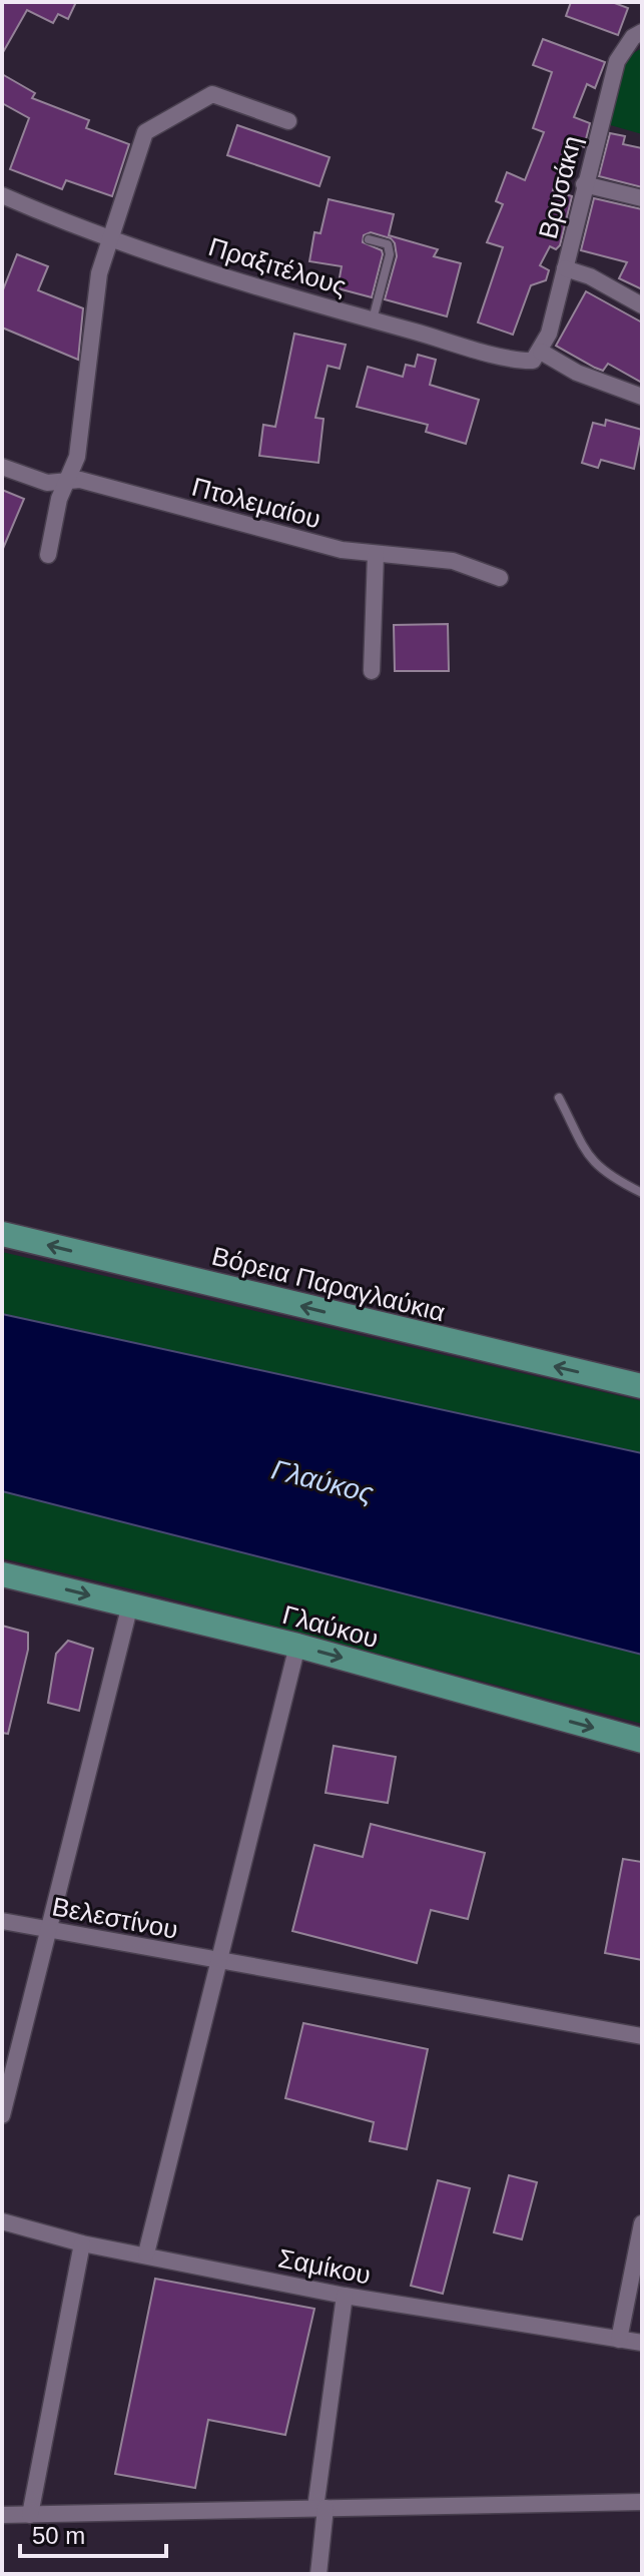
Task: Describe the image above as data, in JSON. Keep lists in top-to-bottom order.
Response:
{
  "streets": {
    "main road": ["Βόρεια Παραγλαύκια", "Γλαύκου"],
    "street": [
      "Βρυσάκη",
      "Πραξιτέλους",
      "Πτολεμαίου",
      "Βελεστίνου",
      "Σαμίκου"
    ]
  },
  "crossings": [
    ["Βρυσάκη", "Πραξιτέλους"]
  ],
  "one_way": ["Βόρεια Παραγλαύκια", "Γλαύκου"],
  "water": ["Γλαύκος"],
  "scale_bar": "50 m"
}
